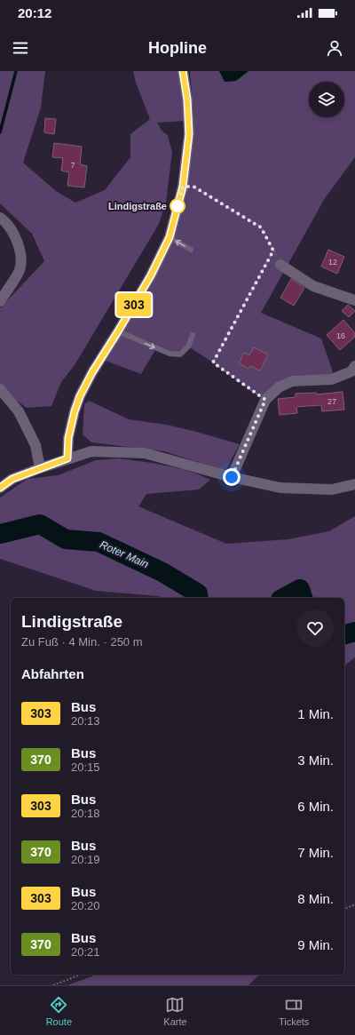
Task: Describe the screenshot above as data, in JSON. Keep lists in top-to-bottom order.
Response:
{
  "water": ["Roter Main"],
  "places": ["Lindigstraße"],
  "lines": ["bus line 303"],
  "house_numbers": [
    "7",
    "12",
    "16",
    "27"
  ],
  "page": {
    "status": "20:12",
    "header": "Hopline",
    "on_map": "303",
    "heading": [
      ["Lindigstraße", "Zu Fuß · 4 Min. · 250 m"],
      "Abfahrten"
    ],
    "list": [
      {
        "mark": "303",
        "name": "Bus",
        "note": "20:13",
        "value": "1 Min."
      },
      {
        "mark": "370",
        "name": "Bus",
        "note": "20:15",
        "value": "3 Min."
      },
      {
        "mark": "303",
        "name": "Bus",
        "note": "20:18",
        "value": "6 Min."
      },
      {
        "mark": "370",
        "name": "Bus",
        "note": "20:19",
        "value": "7 Min."
      },
      {
        "mark": "303",
        "name": "Bus",
        "note": "20:20",
        "value": "8 Min."
      },
      {
        "mark": "370",
        "name": "Bus",
        "note": "20:21",
        "value": "9 Min."
      }
    ],
    "tabs": ["Route", "Karte", "Tickets"]
  }
}
